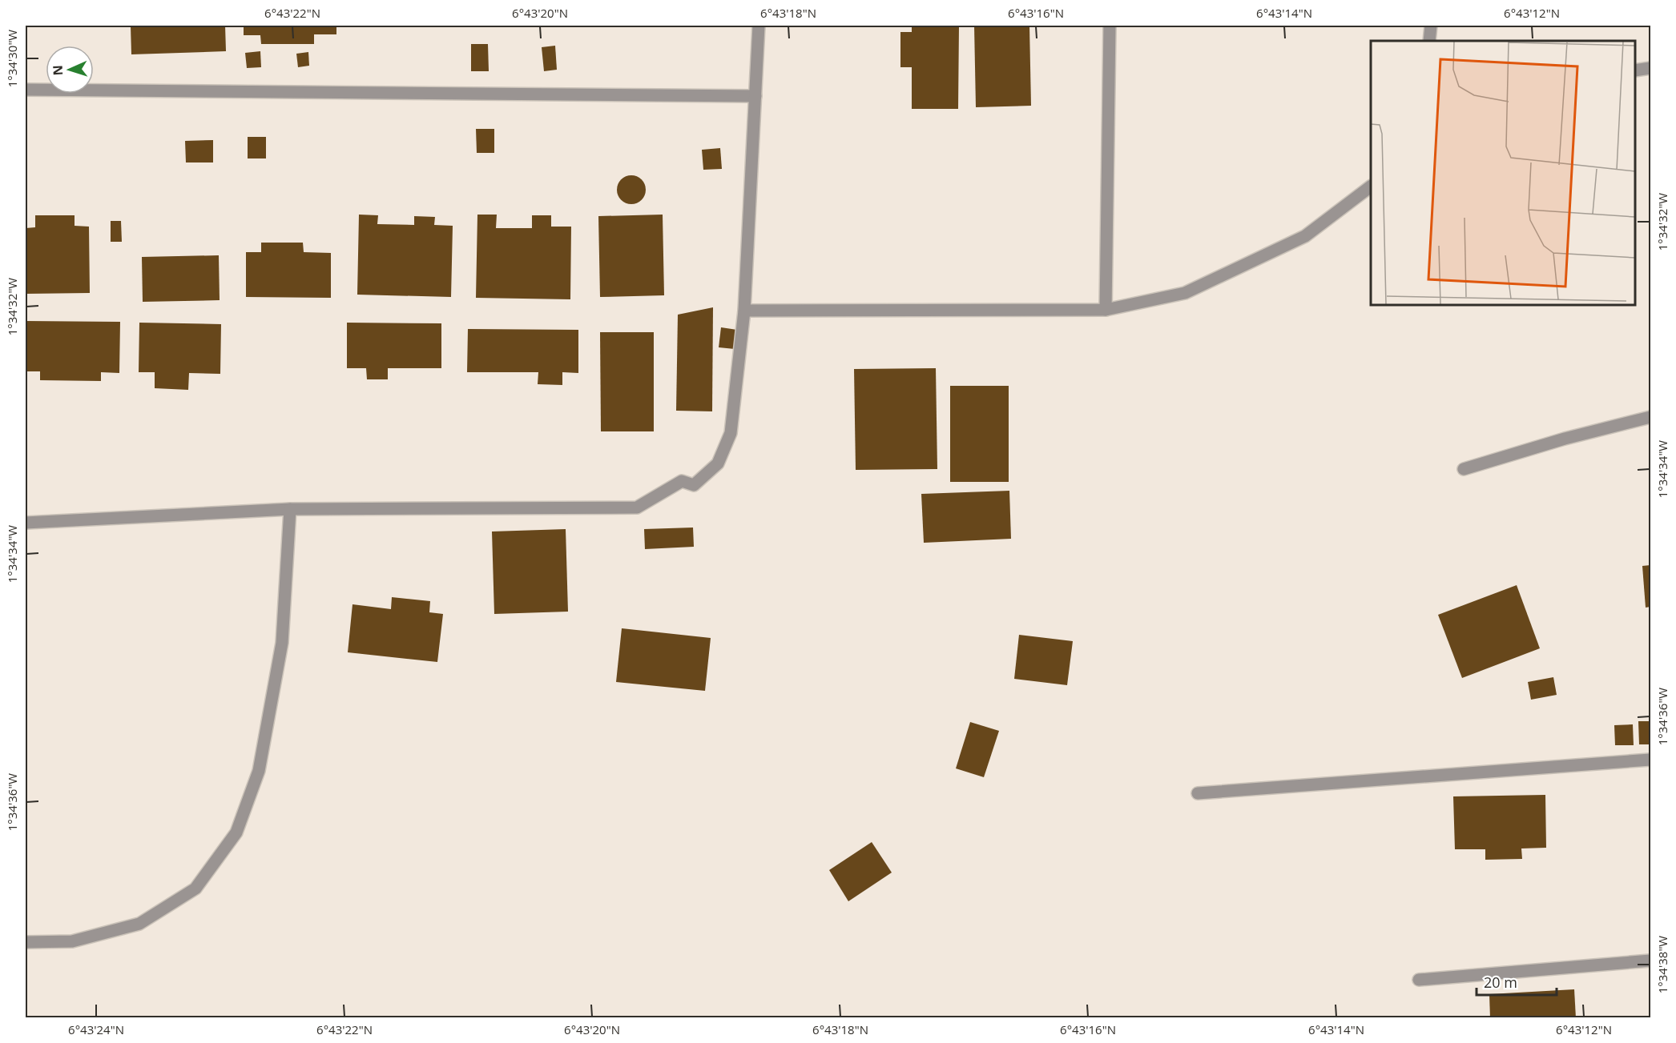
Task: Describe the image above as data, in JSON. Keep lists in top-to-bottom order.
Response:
{
  "scale_bar": "20 m",
  "north": "left",
  "coordinates": [
    "6°43'22\"N",
    "6°43'20\"N",
    "6°43'18\"N",
    "6°43'16\"N",
    "6°43'14\"N",
    "6°43'12\"N",
    "1°34'30\"W",
    "1°34'32\"W",
    "1°34'34\"W",
    "1°34'36\"W",
    "1°34'38\"W",
    "6°43'24\"N"
  ]
}
